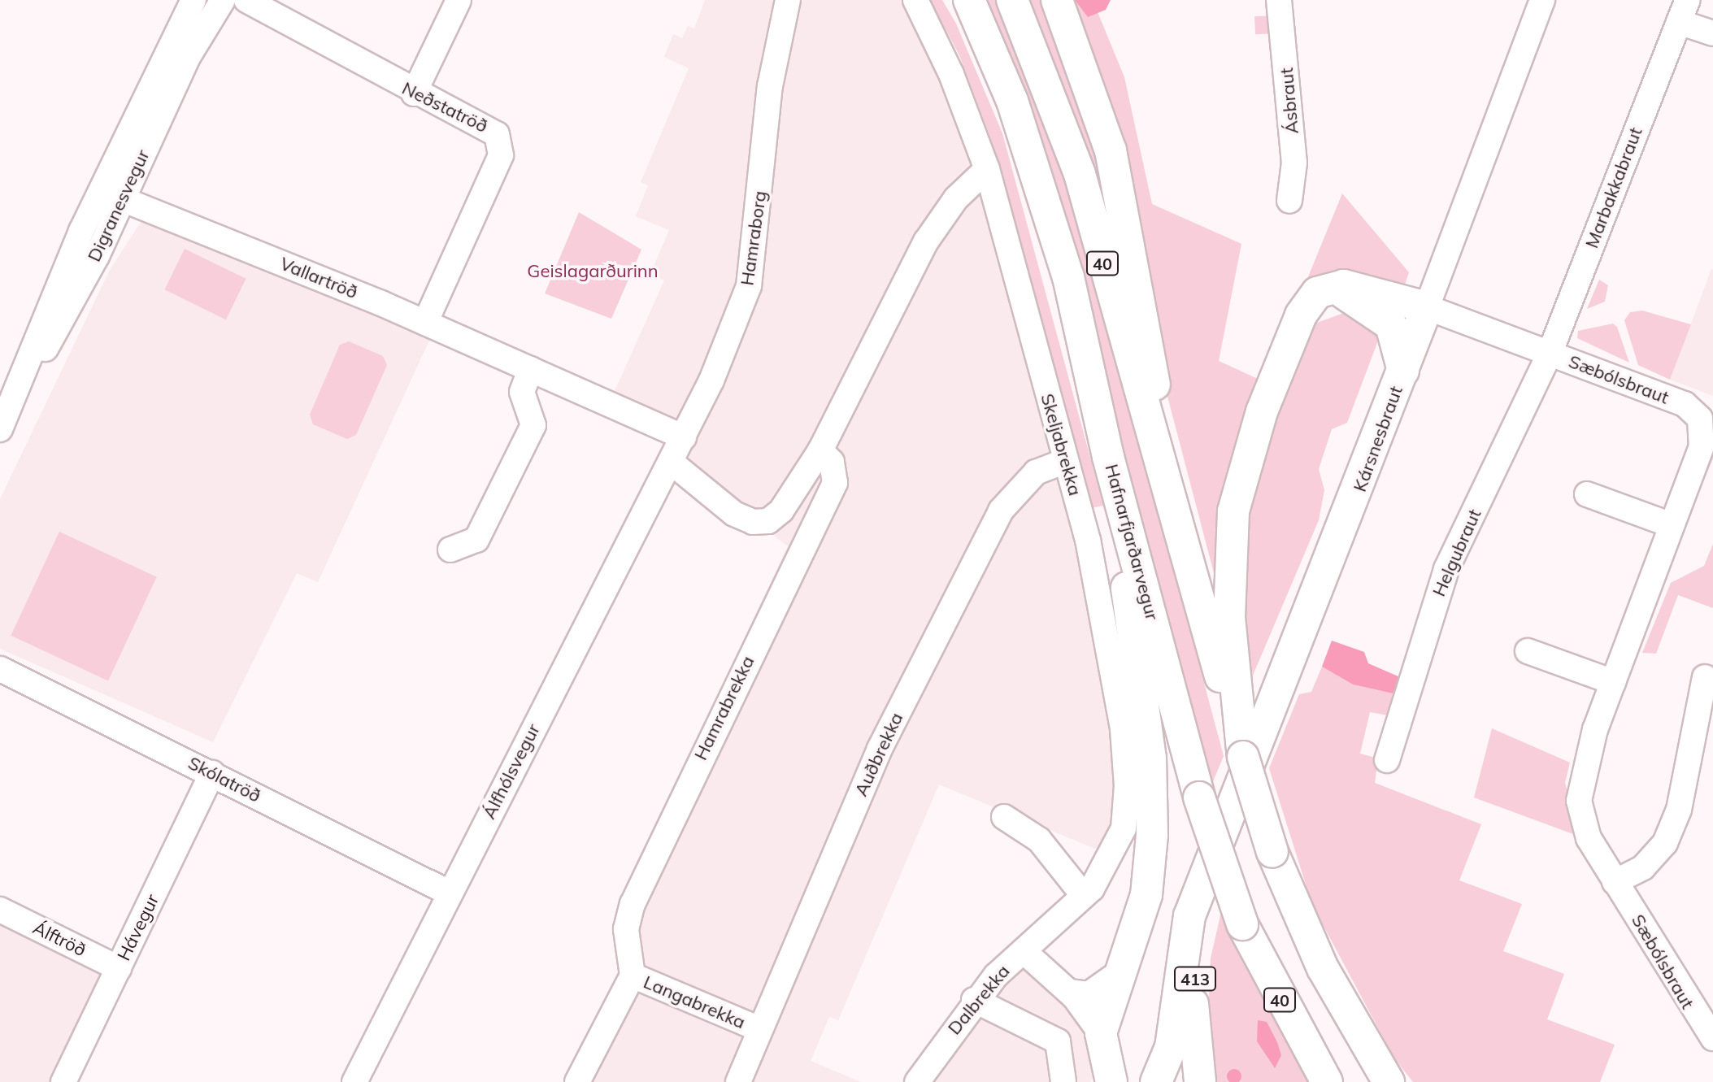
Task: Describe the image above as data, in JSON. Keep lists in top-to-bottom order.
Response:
{
  "streets": {
    "main road": [
      "40",
      "Kársnesbraut",
      "Hafnarfjarðarvegur",
      "413"
    ],
    "street": [
      "Ásbraut",
      "Neðstatröð",
      "Marbakkabraut",
      "Digranesvegur",
      "Hamraborg",
      "Vallartröð",
      "Sæbólsbraut",
      "Skeljabrekka",
      "Helgubraut",
      "Hamrabrekka",
      "Auðbrekka",
      "Álfhólsvegur",
      "Skólatröð",
      "Hávegur",
      "Álftröð",
      "Dalbrekka",
      "Langabrekka"
    ]
  },
  "crossings": [
    ["Neðstatröð", "Vallartröð"],
    ["Marbakkabraut", "Sæbólsbraut"],
    ["Marbakkabraut", "Helgubraut"],
    ["Digranesvegur", "Vallartröð"],
    ["Hamraborg", "Vallartröð"],
    ["Hamraborg", "Álfhólsvegur"],
    ["Sæbólsbraut", "Kársnesbraut"],
    ["Sæbólsbraut", "Helgubraut"],
    ["Kársnesbraut", "413"],
    ["Skeljabrekka", "Auðbrekka"],
    ["Skeljabrekka", "Dalbrekka"],
    ["Hamrabrekka", "Langabrekka"],
    ["Auðbrekka", "Langabrekka"],
    ["Álfhólsvegur", "Skólatröð"],
    ["Skólatröð", "Hávegur"],
    ["Hávegur", "Álftröð"]
  ],
  "parks": ["Geislagarðurinn"]
}
